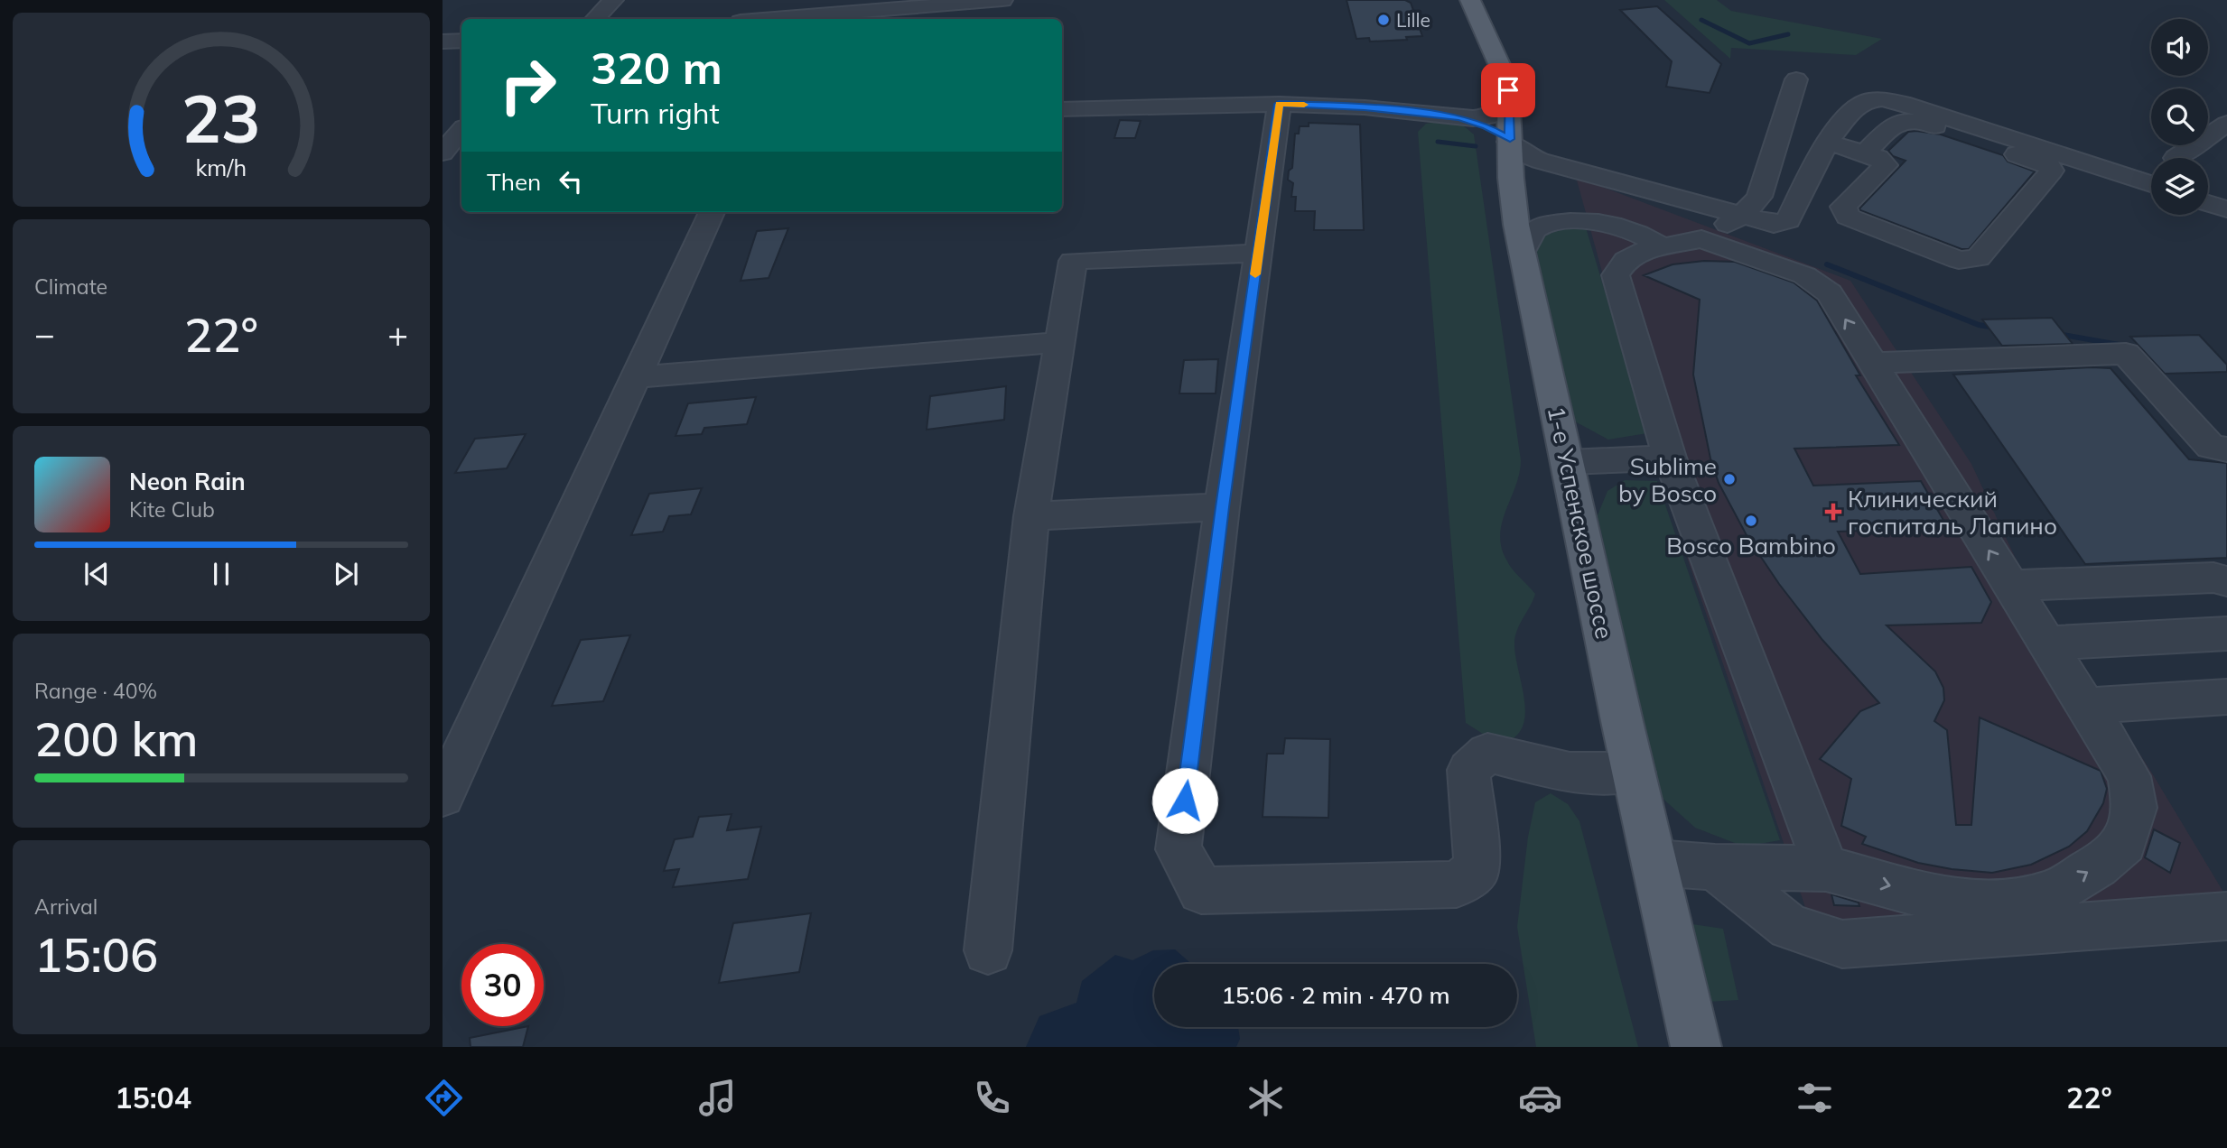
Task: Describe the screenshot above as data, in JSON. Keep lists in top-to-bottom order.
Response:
{
  "streets": {
    "main road": ["1-е Успенское шоссе"]
  },
  "places": {
    "other": ["Lille", "Sublime by Bosco", "Bosco Bambino"],
    "health": ["Клинический госпиталь Лапино"]
  },
  "page": {
    "turn": ["320 m", "Turn right"],
    "then": "Then",
    "tile": [
      "Climate",
      ["Range · 40%", "200 km"],
      ["Arrival", "15:06"]
    ],
    "heat": ["−", "22°", "+"],
    "song": ["Neon Rain", "Kite Club"],
    "limit": "30",
    "trip": "15:06 · 2 min · 470 m",
    "tabs": ["15:04", "22°"],
    "gauge": ["23", "km/h"]
  }
}
